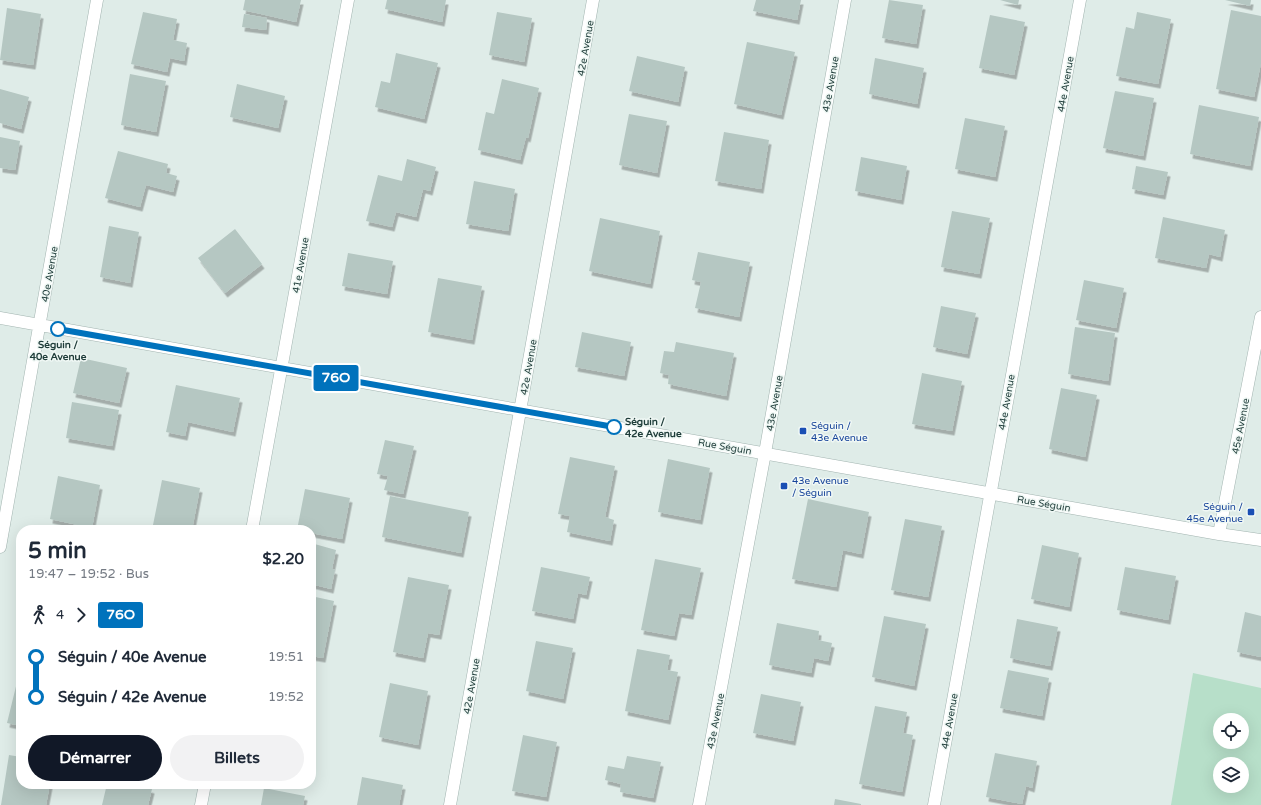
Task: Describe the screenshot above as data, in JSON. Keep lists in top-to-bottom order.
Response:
{
  "streets": {
    "street": [
      "42e Avenue",
      "43e Avenue",
      "44e Avenue",
      "41e Avenue",
      "40e Avenue",
      "45e Avenue",
      "Rue Séguin"
    ]
  },
  "crossings": [
    ["42e Avenue", "Rue Séguin"],
    ["43e Avenue", "Rue Séguin"],
    ["44e Avenue", "Rue Séguin"],
    ["41e Avenue", "Rue Séguin"],
    ["40e Avenue", "Rue Séguin"],
    ["45e Avenue", "Rue Séguin"]
  ],
  "places": {
    "other": ["Séguin / 40e Avenue", "Séguin / 42e Avenue"],
    "transit": ["Séguin / 43e Avenue", "43e Avenue / Séguin", "Séguin / 45e Avenue"]
  },
  "lines": ["bus line 76O"],
  "page": {
    "on_map": "76O",
    "heading": ["5 min", "19:47 – 19:52 · Bus", "$2.20"],
    "legs": ["4", "76O"],
    "list": [
      {
        "name": "Séguin / 40e Avenue",
        "value": "19:51"
      },
      {
        "name": "Séguin / 42e Avenue",
        "value": "19:52"
      }
    ],
    "buttons": ["Démarrer", "Billets"]
  }
}
